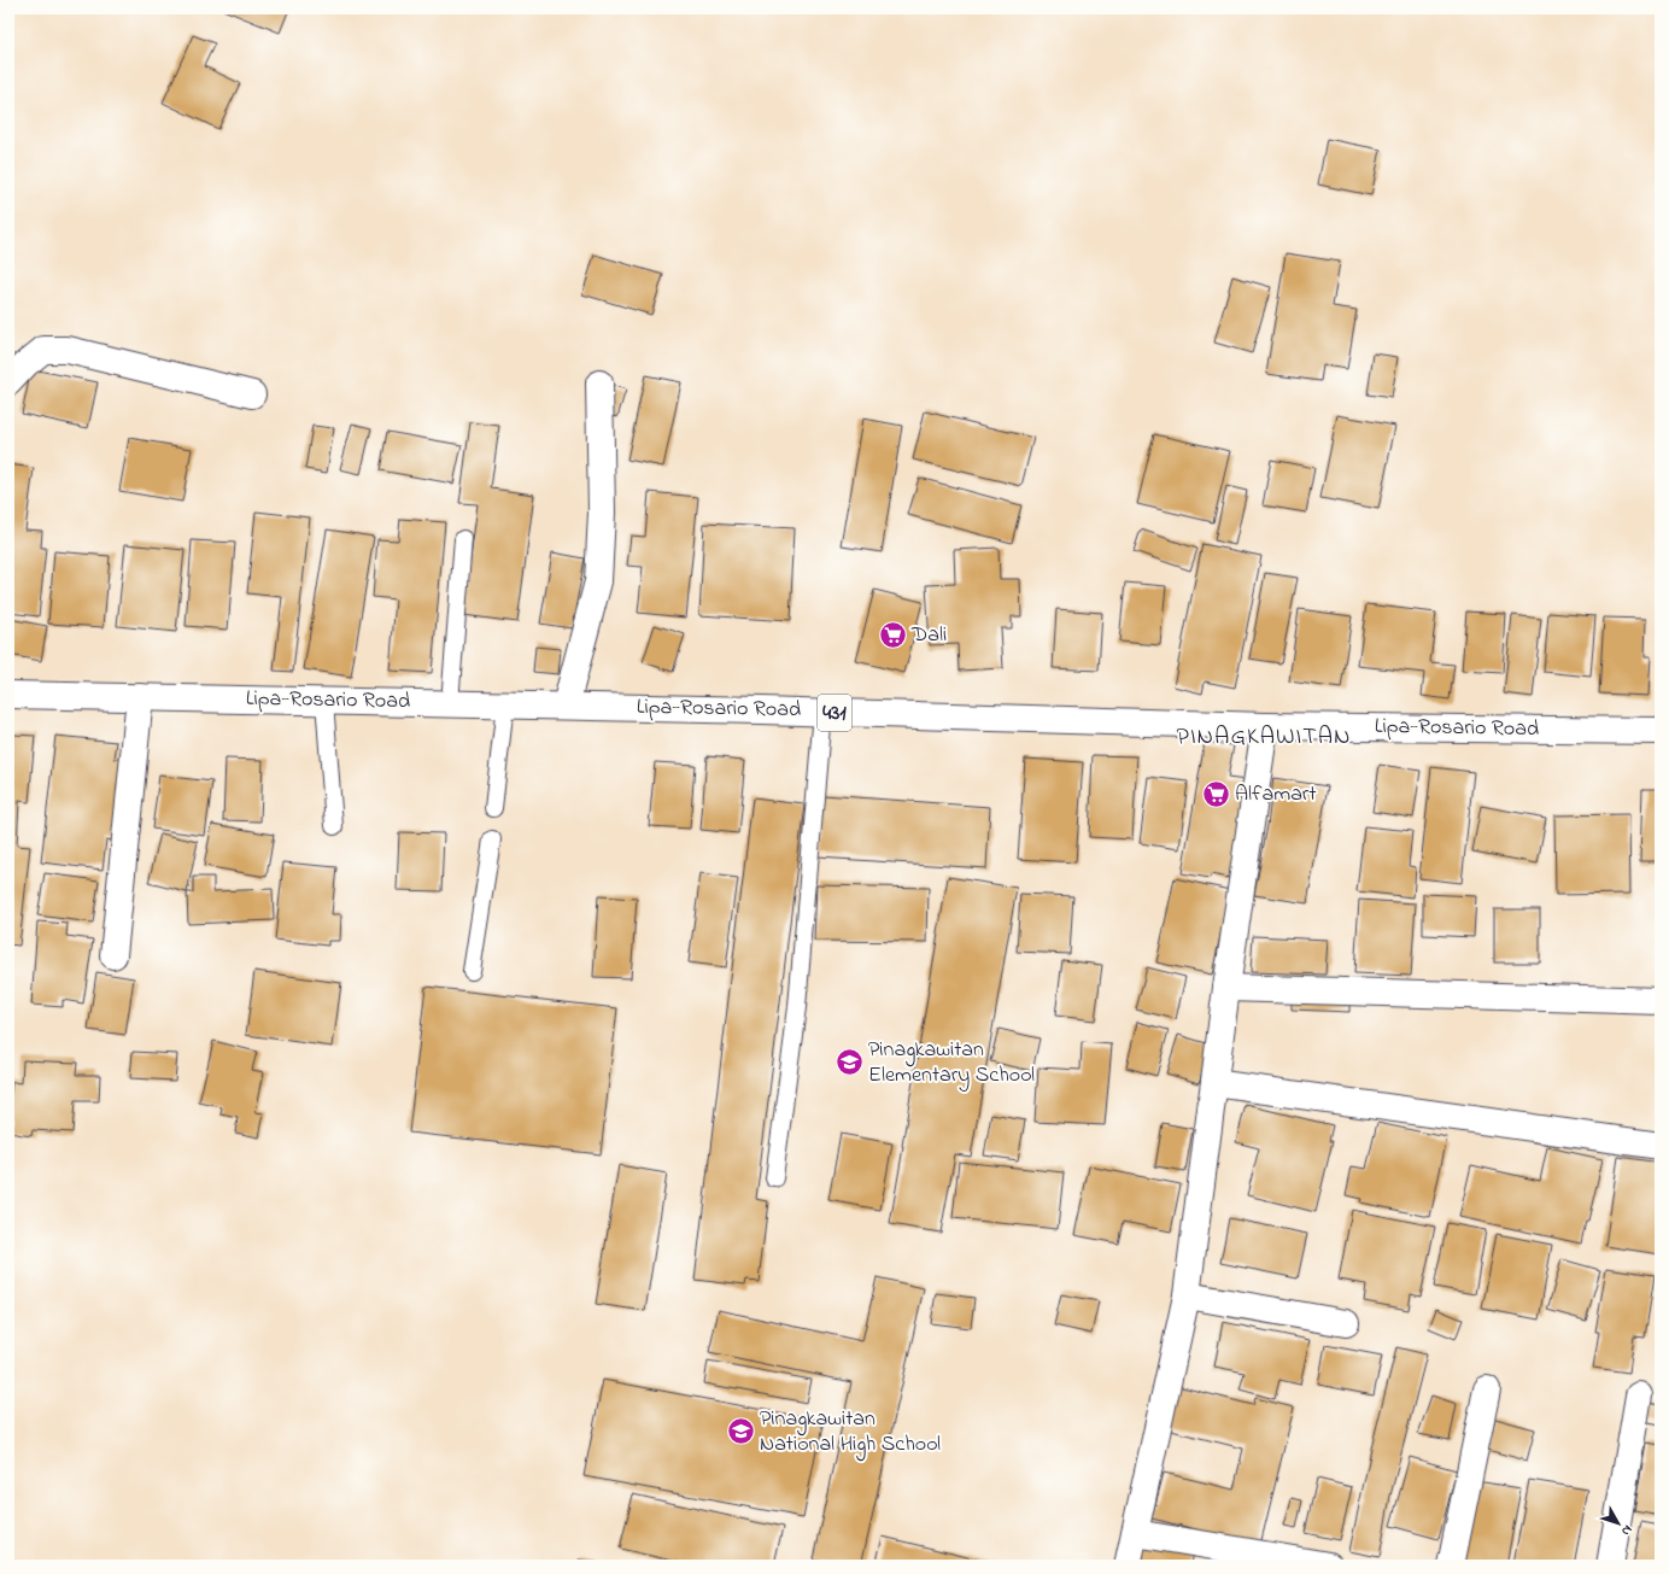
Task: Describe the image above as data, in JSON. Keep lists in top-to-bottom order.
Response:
{
  "streets": {
    "street": ["Lipa-Rosario Road", "431"]
  },
  "districts": ["PINAGKAWITAN"],
  "places": {
    "supermarket": ["Dali", "Alfamart"],
    "school or university": ["Pinagkawitan Elementary School", "Pinagkawitan National High School"]
  },
  "north": "bottom right"
}
